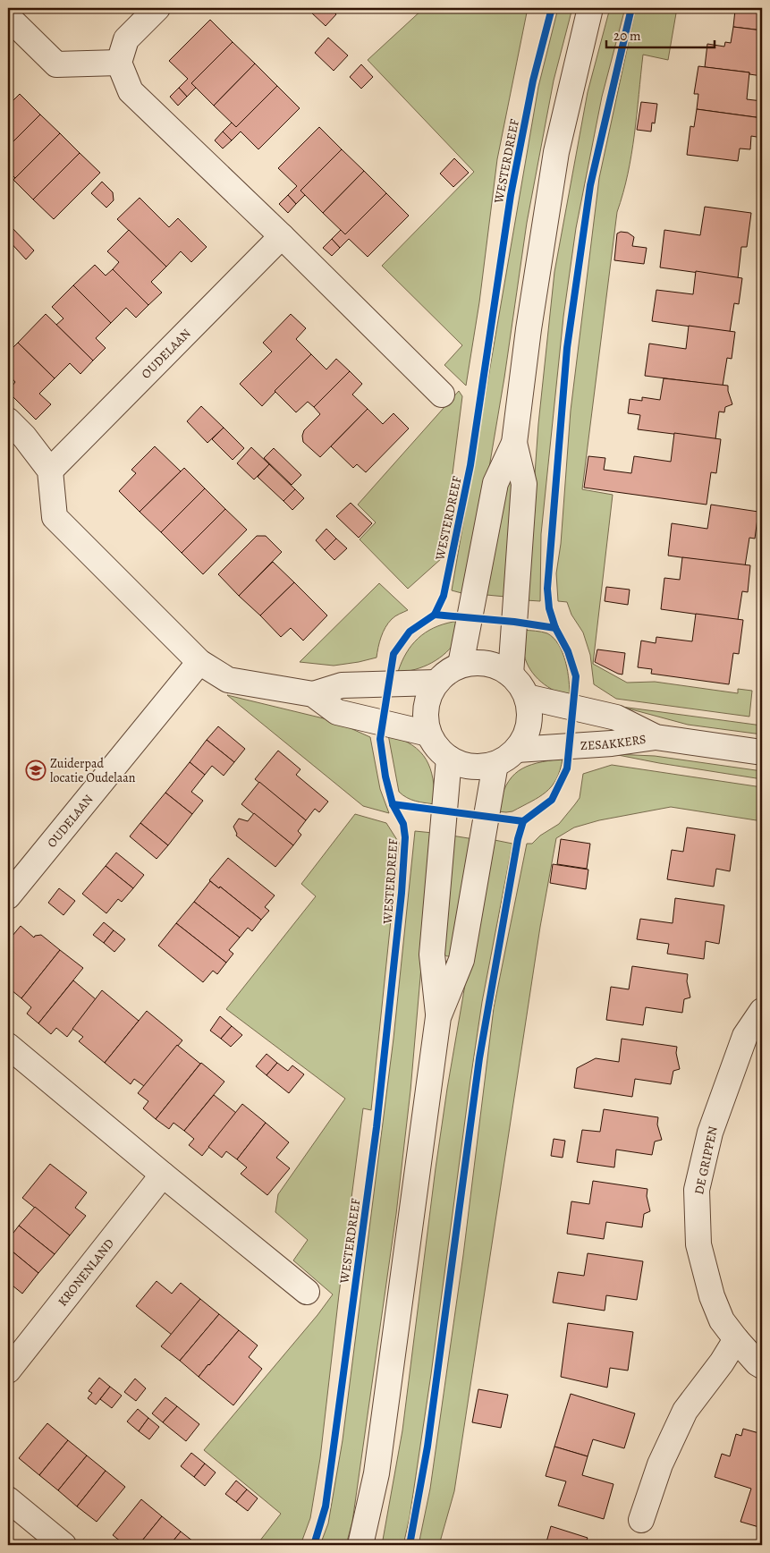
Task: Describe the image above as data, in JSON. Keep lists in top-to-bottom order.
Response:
{
  "streets": {
    "street": [
      "OUDELAAN",
      "ZESAKKERS",
      "DE GRIPPEN",
      "KRONENLAND"
    ],
    "cycle path": ["WESTERDREEF"]
  },
  "places": {
    "school or university": ["Zuiderpad locatie Oudelaan"]
  },
  "scale_bar": "20 m"
}
